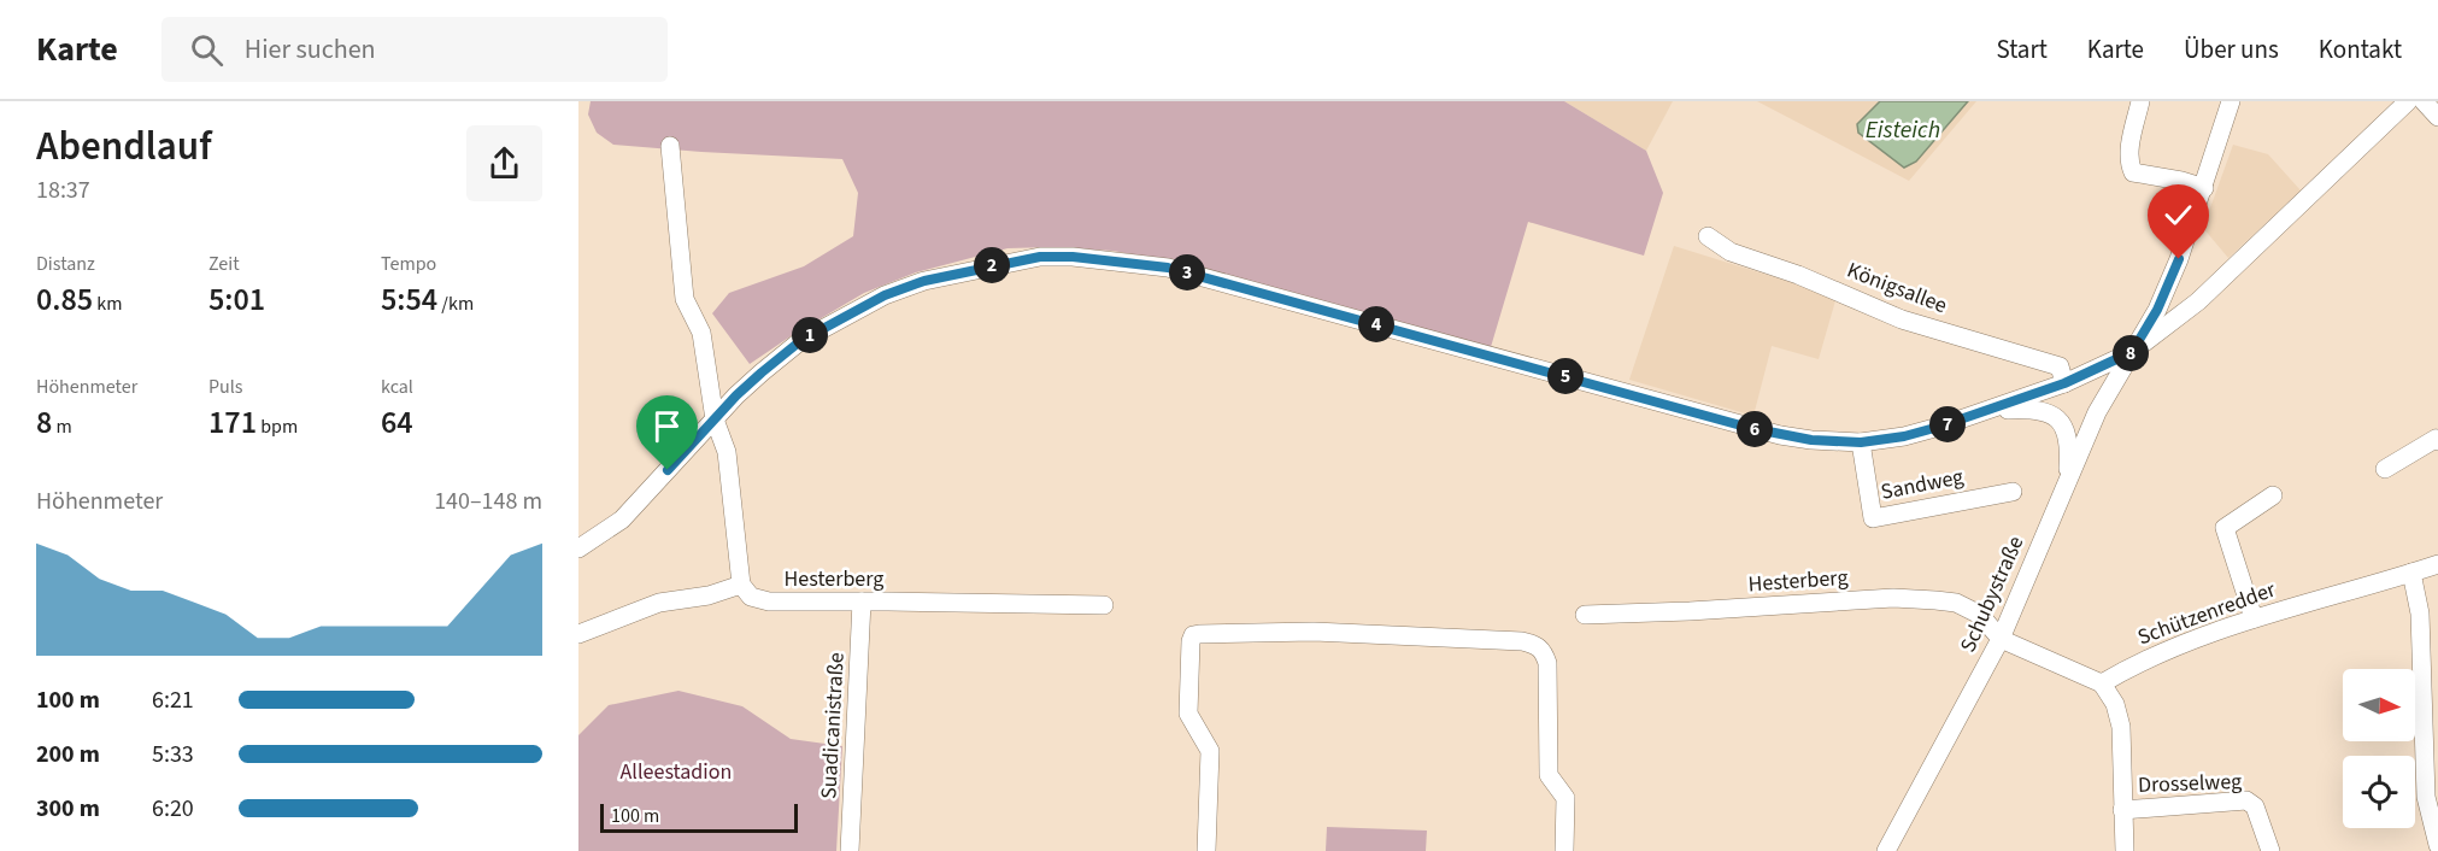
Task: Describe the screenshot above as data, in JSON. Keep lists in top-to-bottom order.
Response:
{
  "streets": {
    "street": [
      "Königsallee",
      "Sandweg",
      "Hesterberg",
      "Schubystraße",
      "Schützenredder",
      "Suadicanistraße",
      "Drosselweg"
    ]
  },
  "crossings": [
    ["Hesterberg", "Schubystraße"],
    ["Hesterberg", "Suadicanistraße"]
  ],
  "water": ["Eisteich"],
  "parks": ["Alleestadion"],
  "scale_bar": "100 m",
  "north": "right",
  "page": {
    "header": "Karte",
    "search": "Hier suchen",
    "nav": [
      "Start",
      "Karte",
      "Über uns",
      "Kontakt"
    ],
    "heading": ["Abendlauf", "18:37"],
    "stats": [
      ["Distanz", "0.85 km"],
      ["Zeit", "5:01"],
      ["Tempo", "5:54 /km"],
      ["Höhenmeter", "8 m"],
      ["Puls", "171 bpm"],
      ["kcal", "64"]
    ],
    "pins": [
      "2",
      "3",
      "4",
      "1",
      "8",
      "5",
      "7",
      "6"
    ],
    "chart": ["Höhenmeter", "140–148 m"],
    "list": [
      {
        "name": "100 m",
        "note": "6:21"
      },
      {
        "name": "200 m",
        "note": "5:33"
      },
      {
        "name": "300 m",
        "note": "6:20"
      }
    ],
    "scale": "100 m"
  }
}
